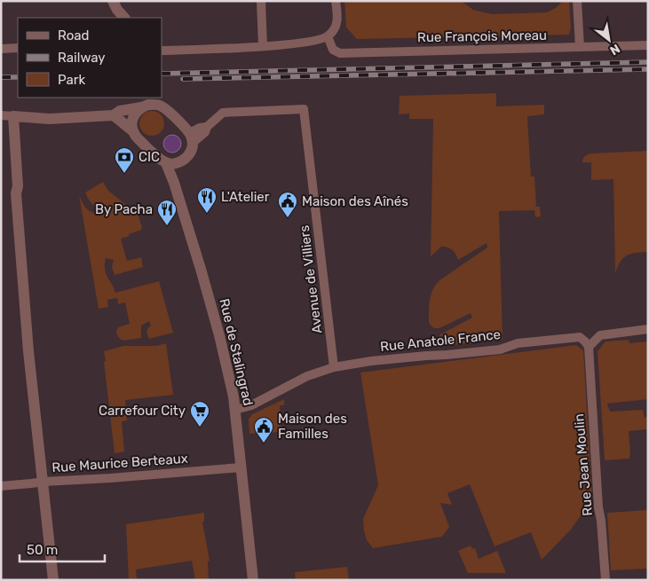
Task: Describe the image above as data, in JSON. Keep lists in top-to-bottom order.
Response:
{
  "streets": {
    "street": [
      "Rue François Moreau",
      "Avenue de Villiers",
      "Rue Anatole France",
      "Rue de Stalingrad",
      "Rue Maurice Berteaux",
      "Rue Jean Moulin"
    ]
  },
  "crossings": [
    ["Avenue de Villiers", "Rue Anatole France"],
    ["Avenue de Villiers", "Rue de Stalingrad"],
    ["Rue Anatole France", "Rue de Stalingrad"],
    ["Rue Anatole France", "Rue Jean Moulin"],
    ["Rue de Stalingrad", "Rue Maurice Berteaux"]
  ],
  "places": {
    "bank": ["CIC"],
    "restaurant": ["L'Atelier", "By Pacha"],
    "public building": ["Maison des Aînés", "Maison des Familles"],
    "supermarket": ["Carrefour City"]
  },
  "legend": ["Road", "Railway", "Park"],
  "scale_bar": "50 m",
  "north": "bottom right"
}
